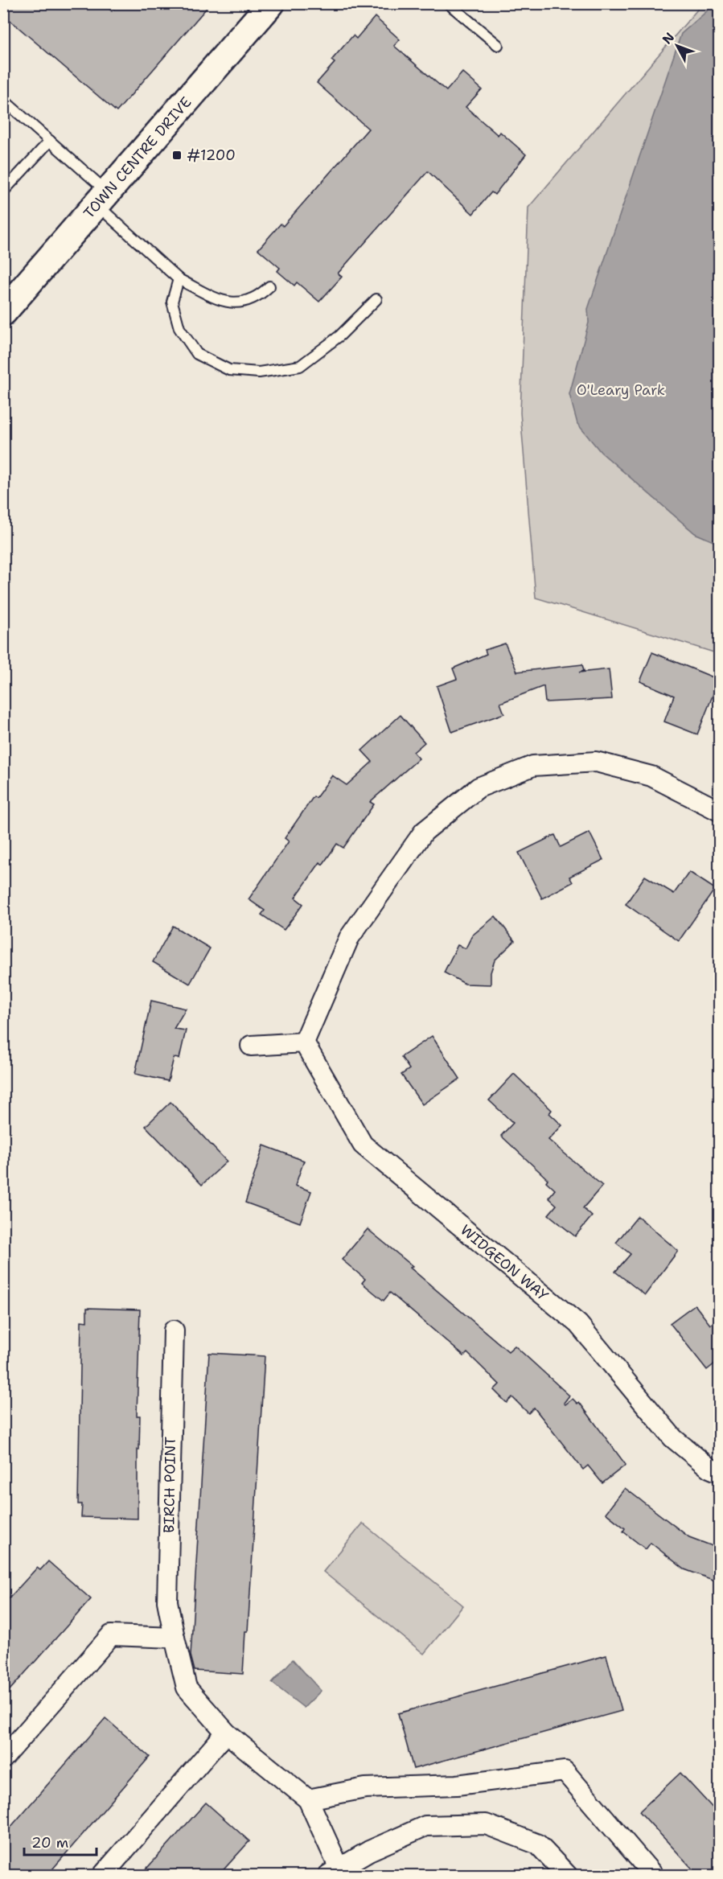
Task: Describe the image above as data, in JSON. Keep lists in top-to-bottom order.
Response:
{
  "streets": {
    "street": ["TOWN CENTRE DRIVE", "WIDGEON WAY", "BIRCH POINT"]
  },
  "parks": ["O'Leary Park"],
  "places": {
    "transit": ["#1200"]
  },
  "scale_bar": "20 m",
  "north": "top left"
}
